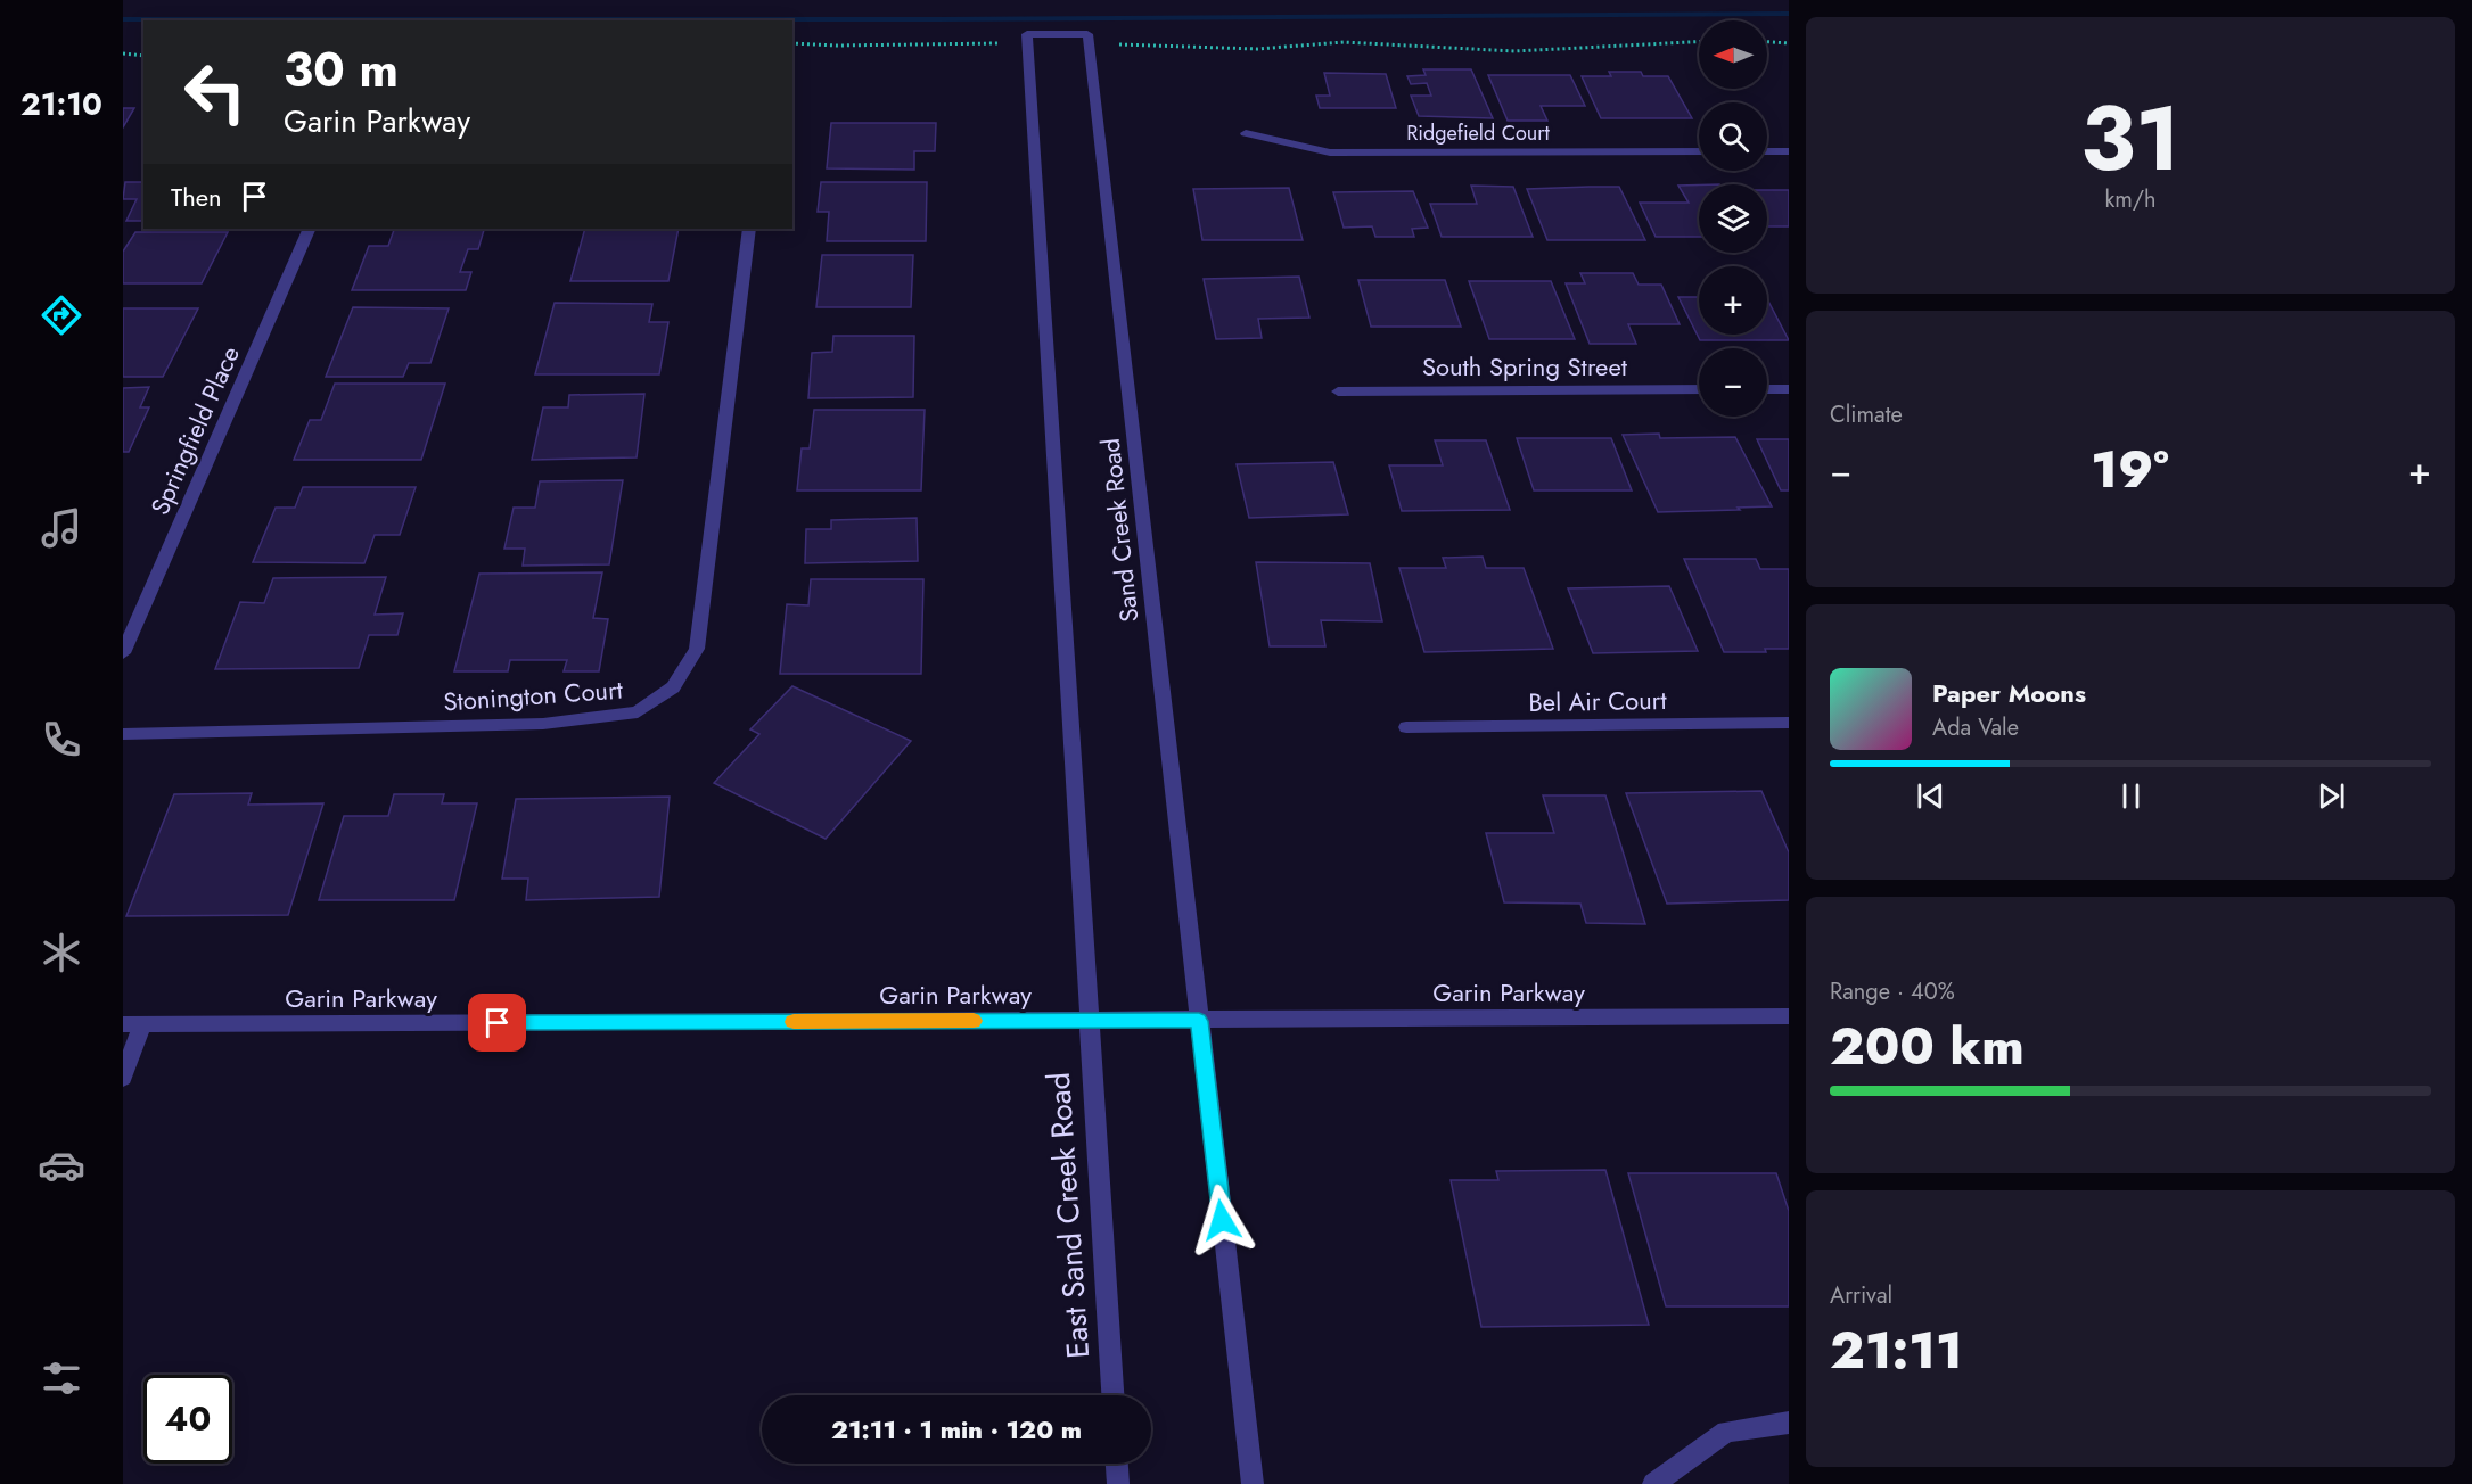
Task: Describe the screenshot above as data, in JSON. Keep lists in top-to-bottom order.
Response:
{
  "streets": {
    "street": [
      "Ridgefield Court",
      "South Spring Street",
      "Springfield Place",
      "Sand Creek Road",
      "Stonington Court",
      "Bel Air Court",
      "Garin Parkway",
      "East Sand Creek Road"
    ]
  },
  "crossings": [
    ["Sand Creek Road", "Garin Parkway"],
    ["Garin Parkway", "East Sand Creek Road"]
  ],
  "north": "left",
  "page": {
    "tabs": "21:10",
    "tile": [
      ["31", "km/h"],
      "Climate",
      ["Range · 40%", "200 km"],
      ["Arrival", "21:11"]
    ],
    "map_buttons": ["+", "−"],
    "turn": ["30 m", "Garin Parkway"],
    "then": "Then",
    "heat": ["−", "19°", "+"],
    "song": ["Paper Moons", "Ada Vale"],
    "limit": "40",
    "trip": "21:11 · 1 min · 120 m"
  }
}
